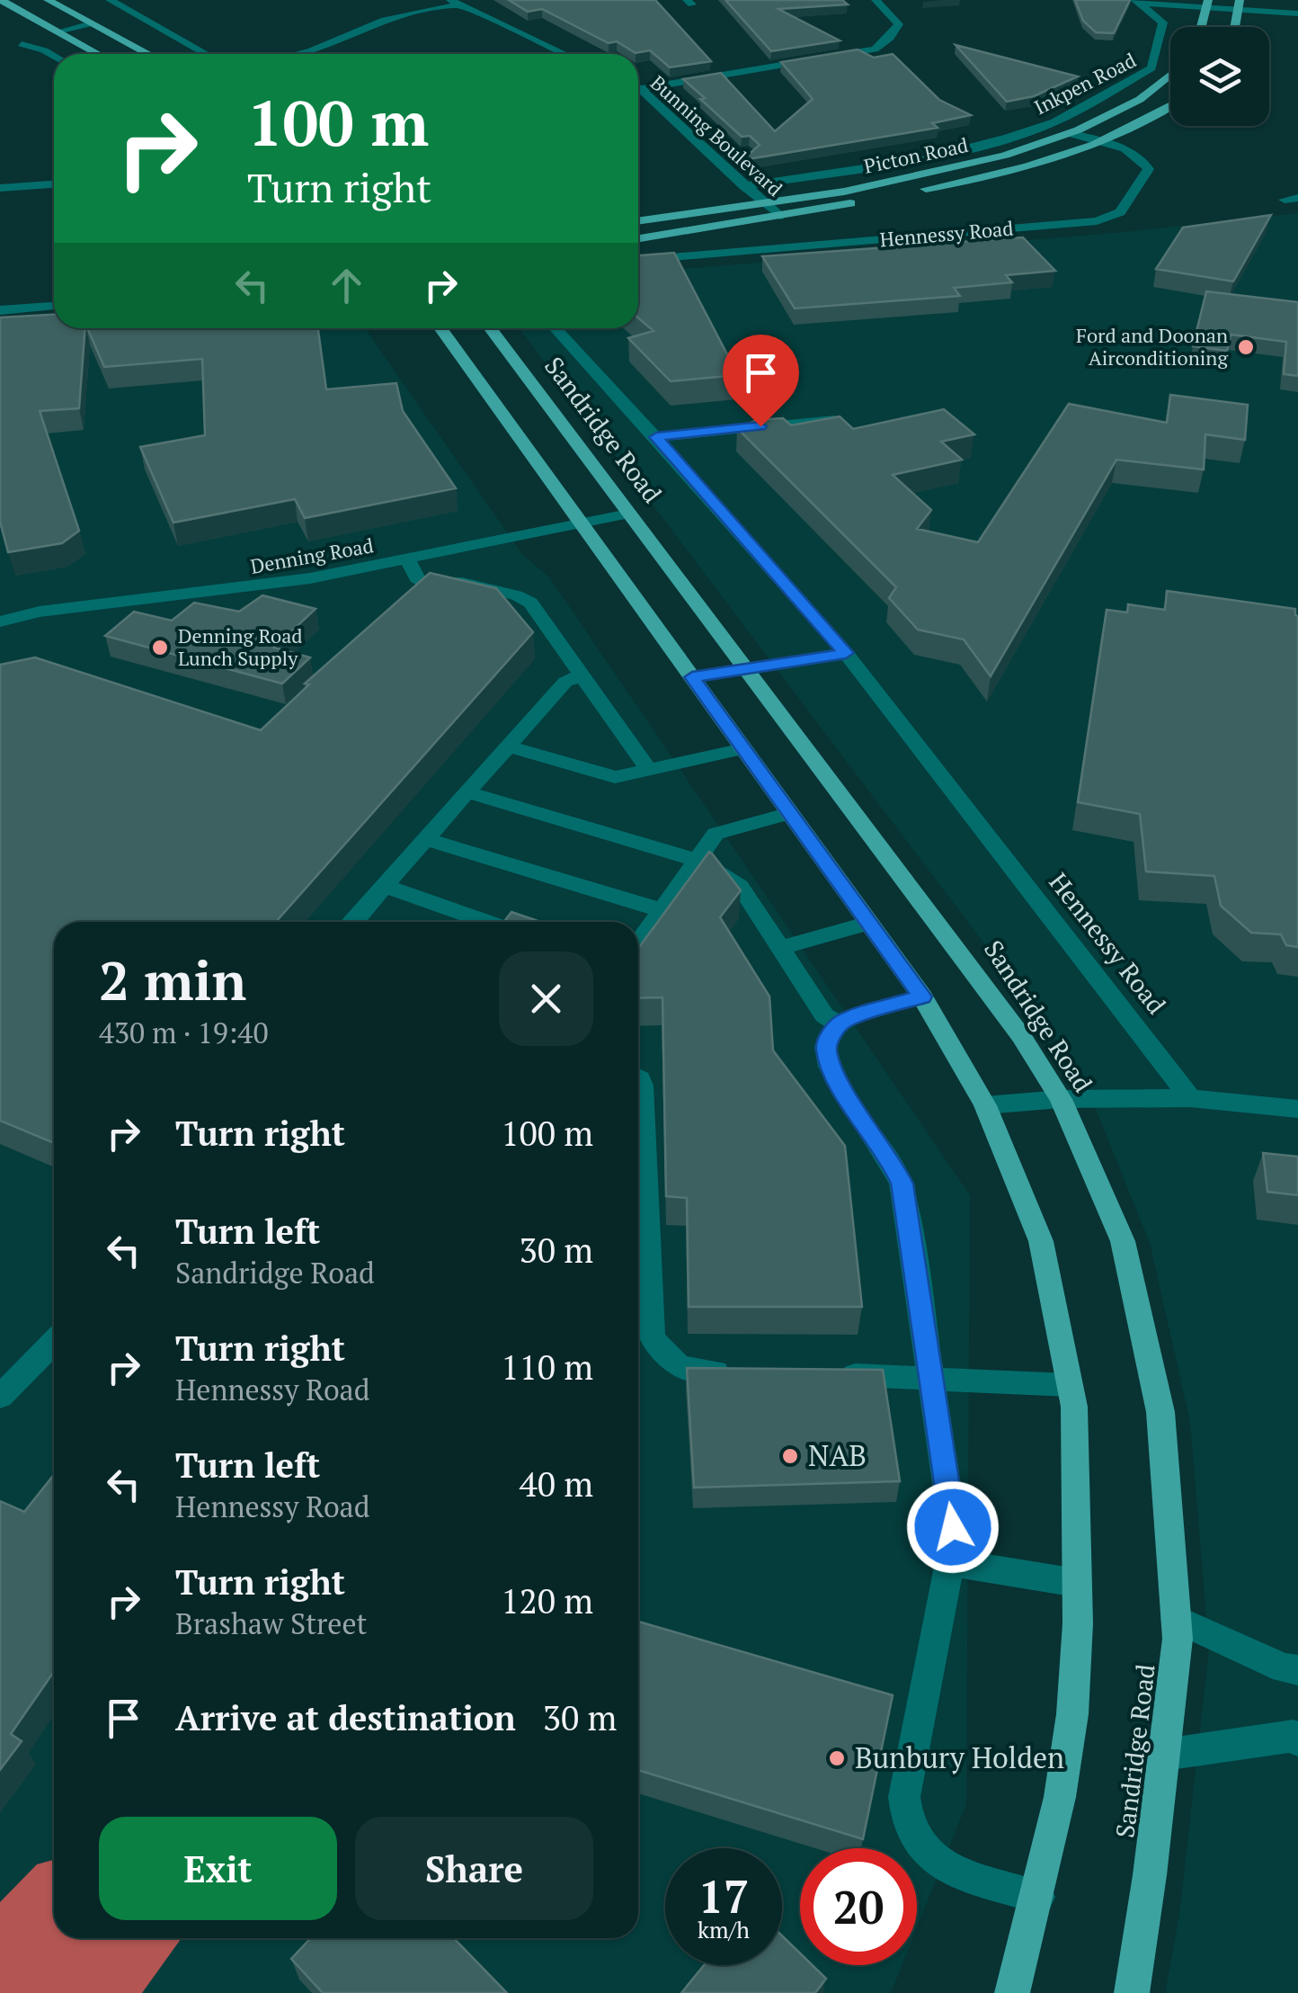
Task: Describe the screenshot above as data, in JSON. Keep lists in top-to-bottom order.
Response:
{
  "streets": {
    "main road": ["Picton Road", "Sandridge Road"],
    "street": [
      "Inkpen Road",
      "Bunning Boulevard",
      "Hennessy Road",
      "Denning Road"
    ]
  },
  "crossings": [
    ["Inkpen Road", "Bunning Boulevard"],
    ["Bunning Boulevard", "Picton Road"],
    ["Picton Road", "Hennessy Road"],
    ["Sandridge Road", "Denning Road"]
  ],
  "places": [
    "Ford and Doonan Airconditioning",
    "Denning Road Lunch Supply",
    "NAB",
    "Bunbury Holden"
  ],
  "page": {
    "turn": ["100 m", "Turn right"],
    "heading": ["2 min", "430 m · 19:40"],
    "list": [
      {
        "name": "Turn right",
        "value": "100 m"
      },
      {
        "name": "Turn left",
        "note": "Sandridge Road",
        "value": "30 m"
      },
      {
        "name": "Turn right",
        "note": "Hennessy Road",
        "value": "110 m"
      },
      {
        "name": "Turn left",
        "note": "Hennessy Road",
        "value": "40 m"
      },
      {
        "name": "Turn right",
        "note": "Brashaw Street",
        "value": "120 m"
      },
      {
        "name": "Arrive at destination",
        "value": "30 m"
      }
    ],
    "buttons": ["Exit", "Share"],
    "speed": "17 km/h",
    "limit": "20"
  }
}
